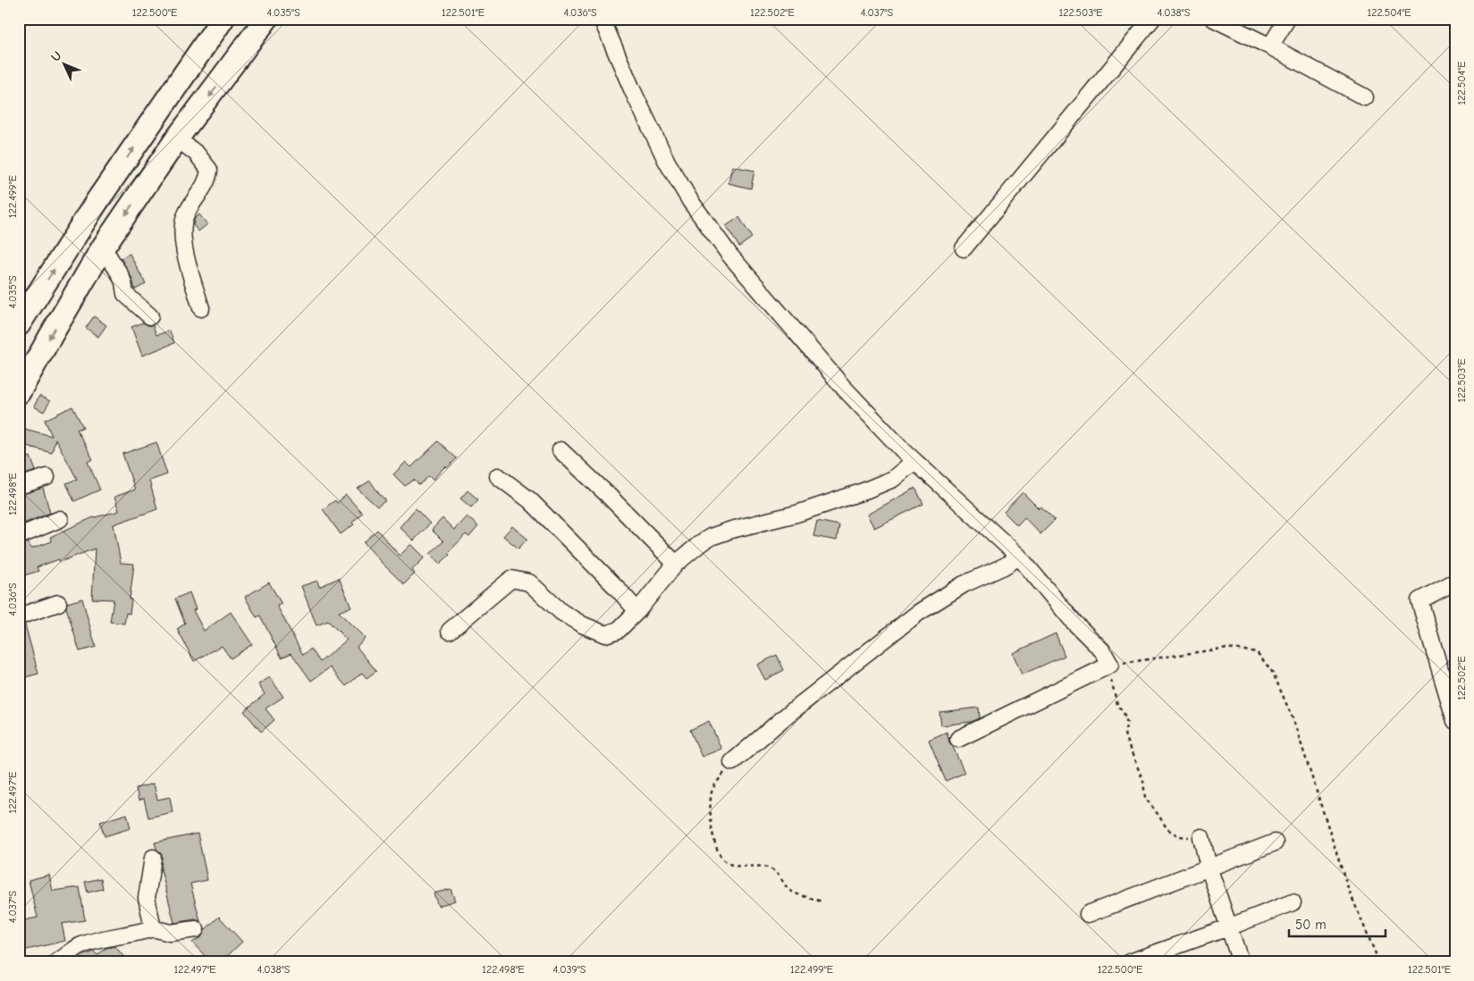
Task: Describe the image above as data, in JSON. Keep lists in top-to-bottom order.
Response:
{
  "scale_bar": "50 m",
  "north": "top left",
  "coordinates": [
    "122.500°E",
    "4.035°S",
    "122.501°E",
    "4.036°S",
    "122.502°E",
    "4.037°S",
    "122.503°E",
    "4.038°S",
    "122.504°E",
    "122.499°E",
    "122.498°E",
    "122.497°E",
    "4.039°S"
  ]
}
